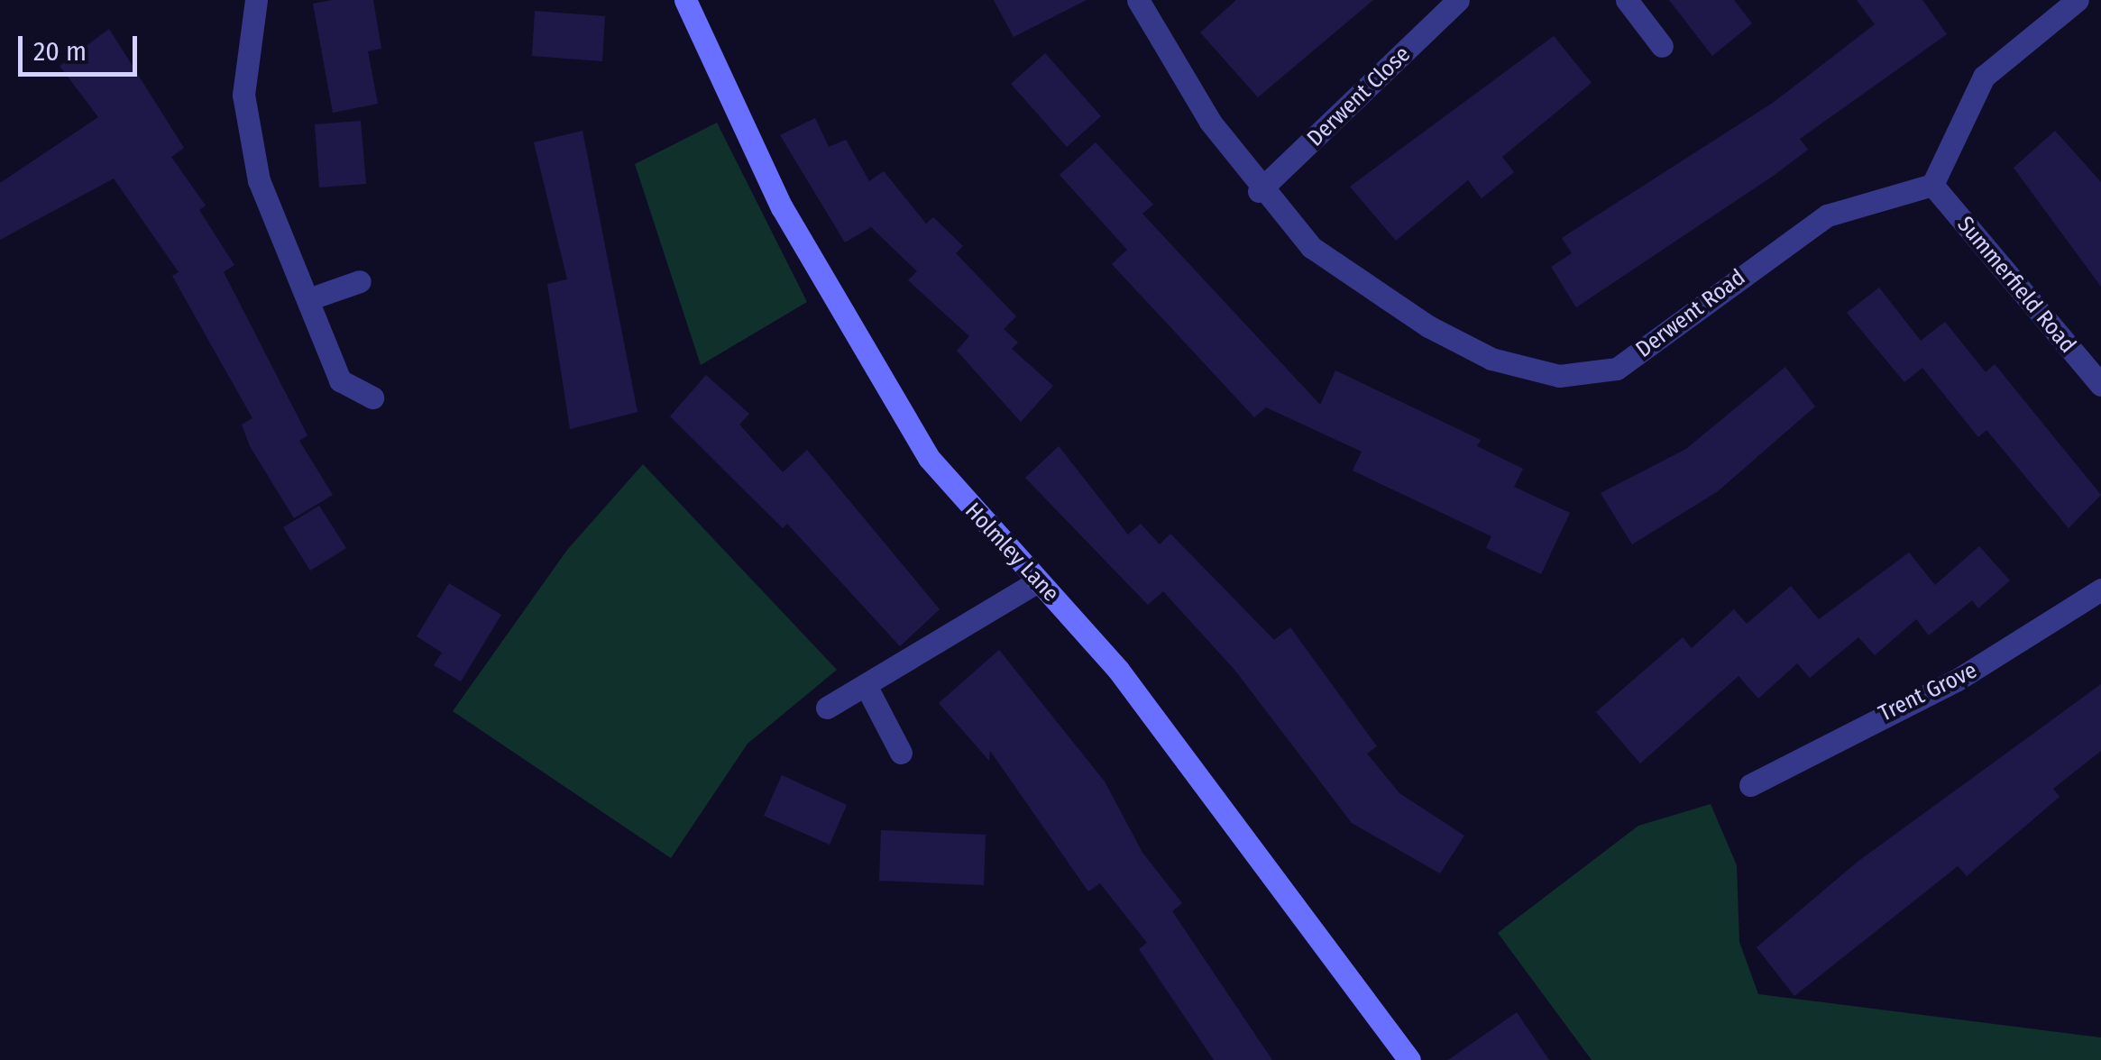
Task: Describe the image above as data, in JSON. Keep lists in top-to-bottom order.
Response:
{
  "streets": {
    "main road": ["Holmley Lane"],
    "street": [
      "Derwent Close",
      "Summerfield Road",
      "Derwent Road",
      "Trent Grove"
    ]
  },
  "crossings": [
    ["Derwent Close", "Derwent Road"],
    ["Summerfield Road", "Derwent Road"]
  ],
  "scale_bar": "20 m"
}
